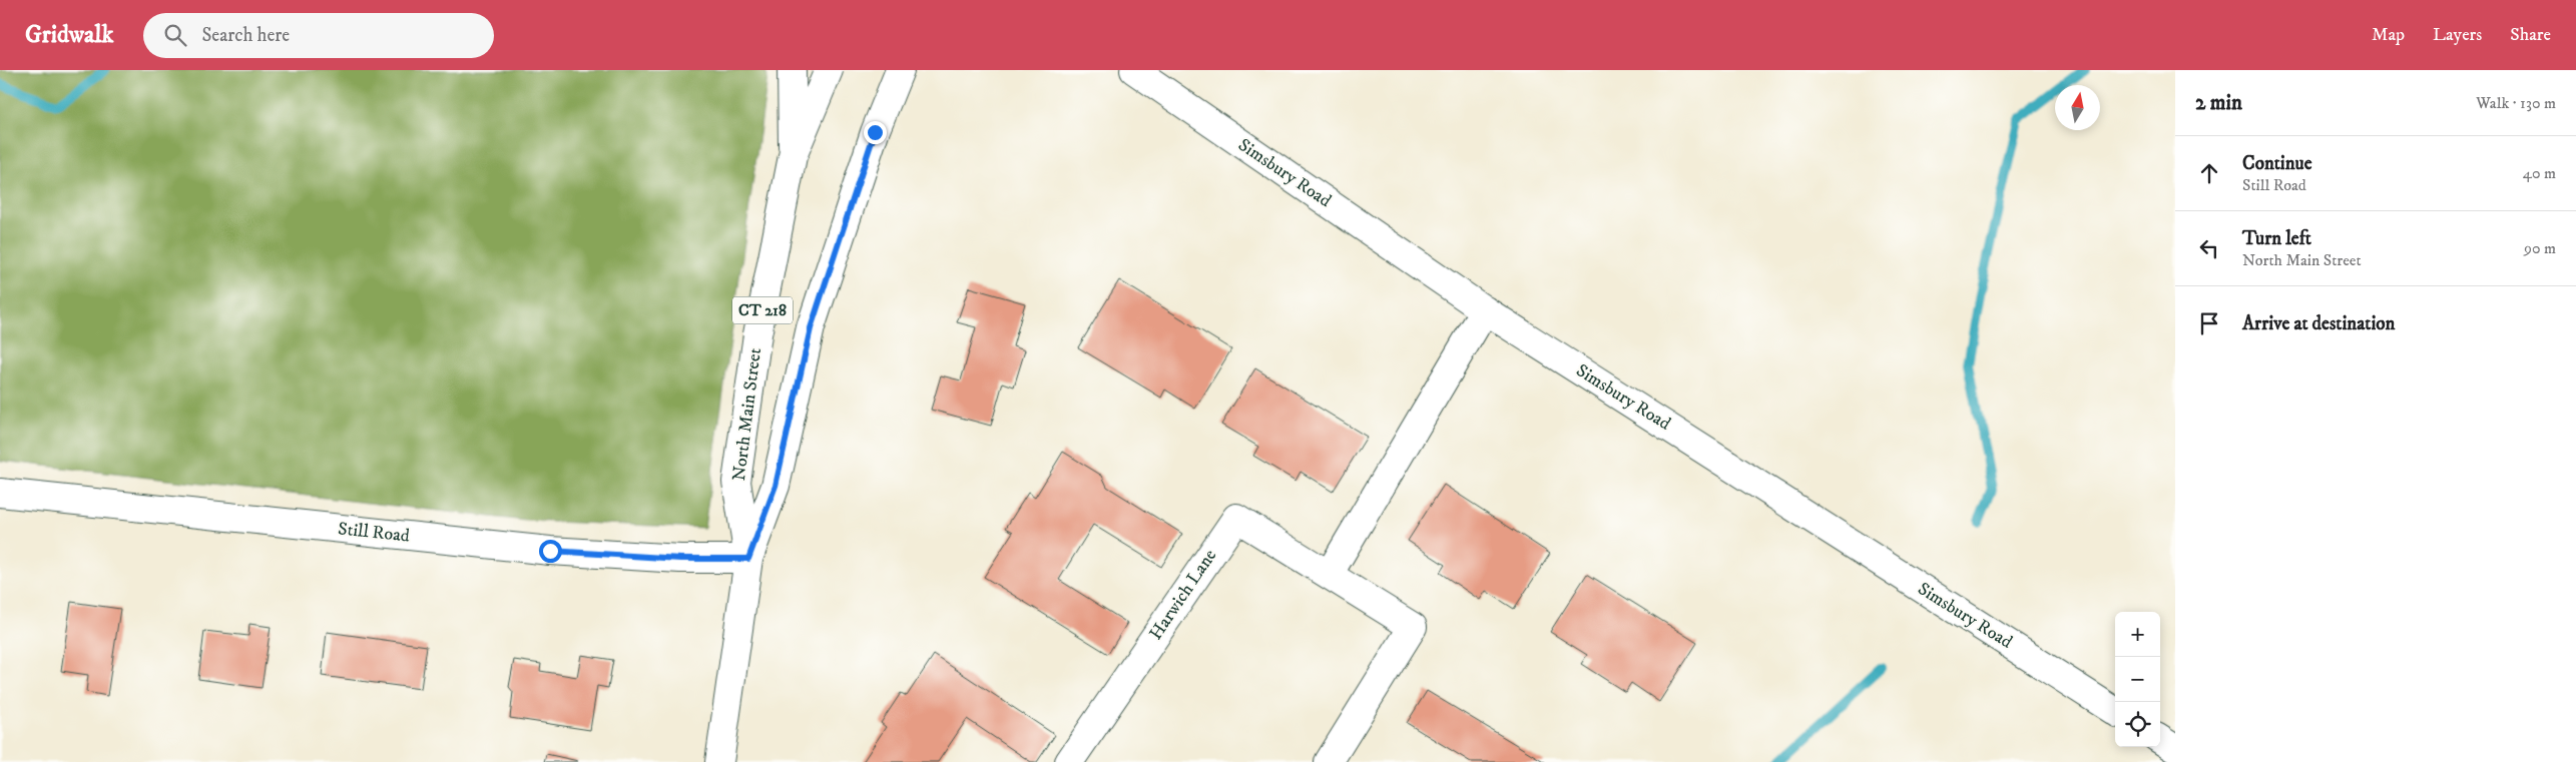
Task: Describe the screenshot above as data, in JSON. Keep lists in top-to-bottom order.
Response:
{
  "streets": {
    "main road": [
      "Simsbury Road",
      "CT 218",
      "North Main Street",
      "Still Road",
      "Harwich Lane"
    ]
  },
  "crossings": [
    ["North Main Street", "Still Road"]
  ],
  "north": "top",
  "page": {
    "header": "Gridwalk",
    "search": "Search here",
    "nav": ["Map", "Layers", "Share"],
    "heading": ["2 min", "Walk · 130 m"],
    "list": [
      ["Continue", "Still Road", "40 m"],
      ["Turn left", "North Main Street", "90 m"],
      "Arrive at destination"
    ],
    "map_buttons": ["+", "−"]
  }
}
